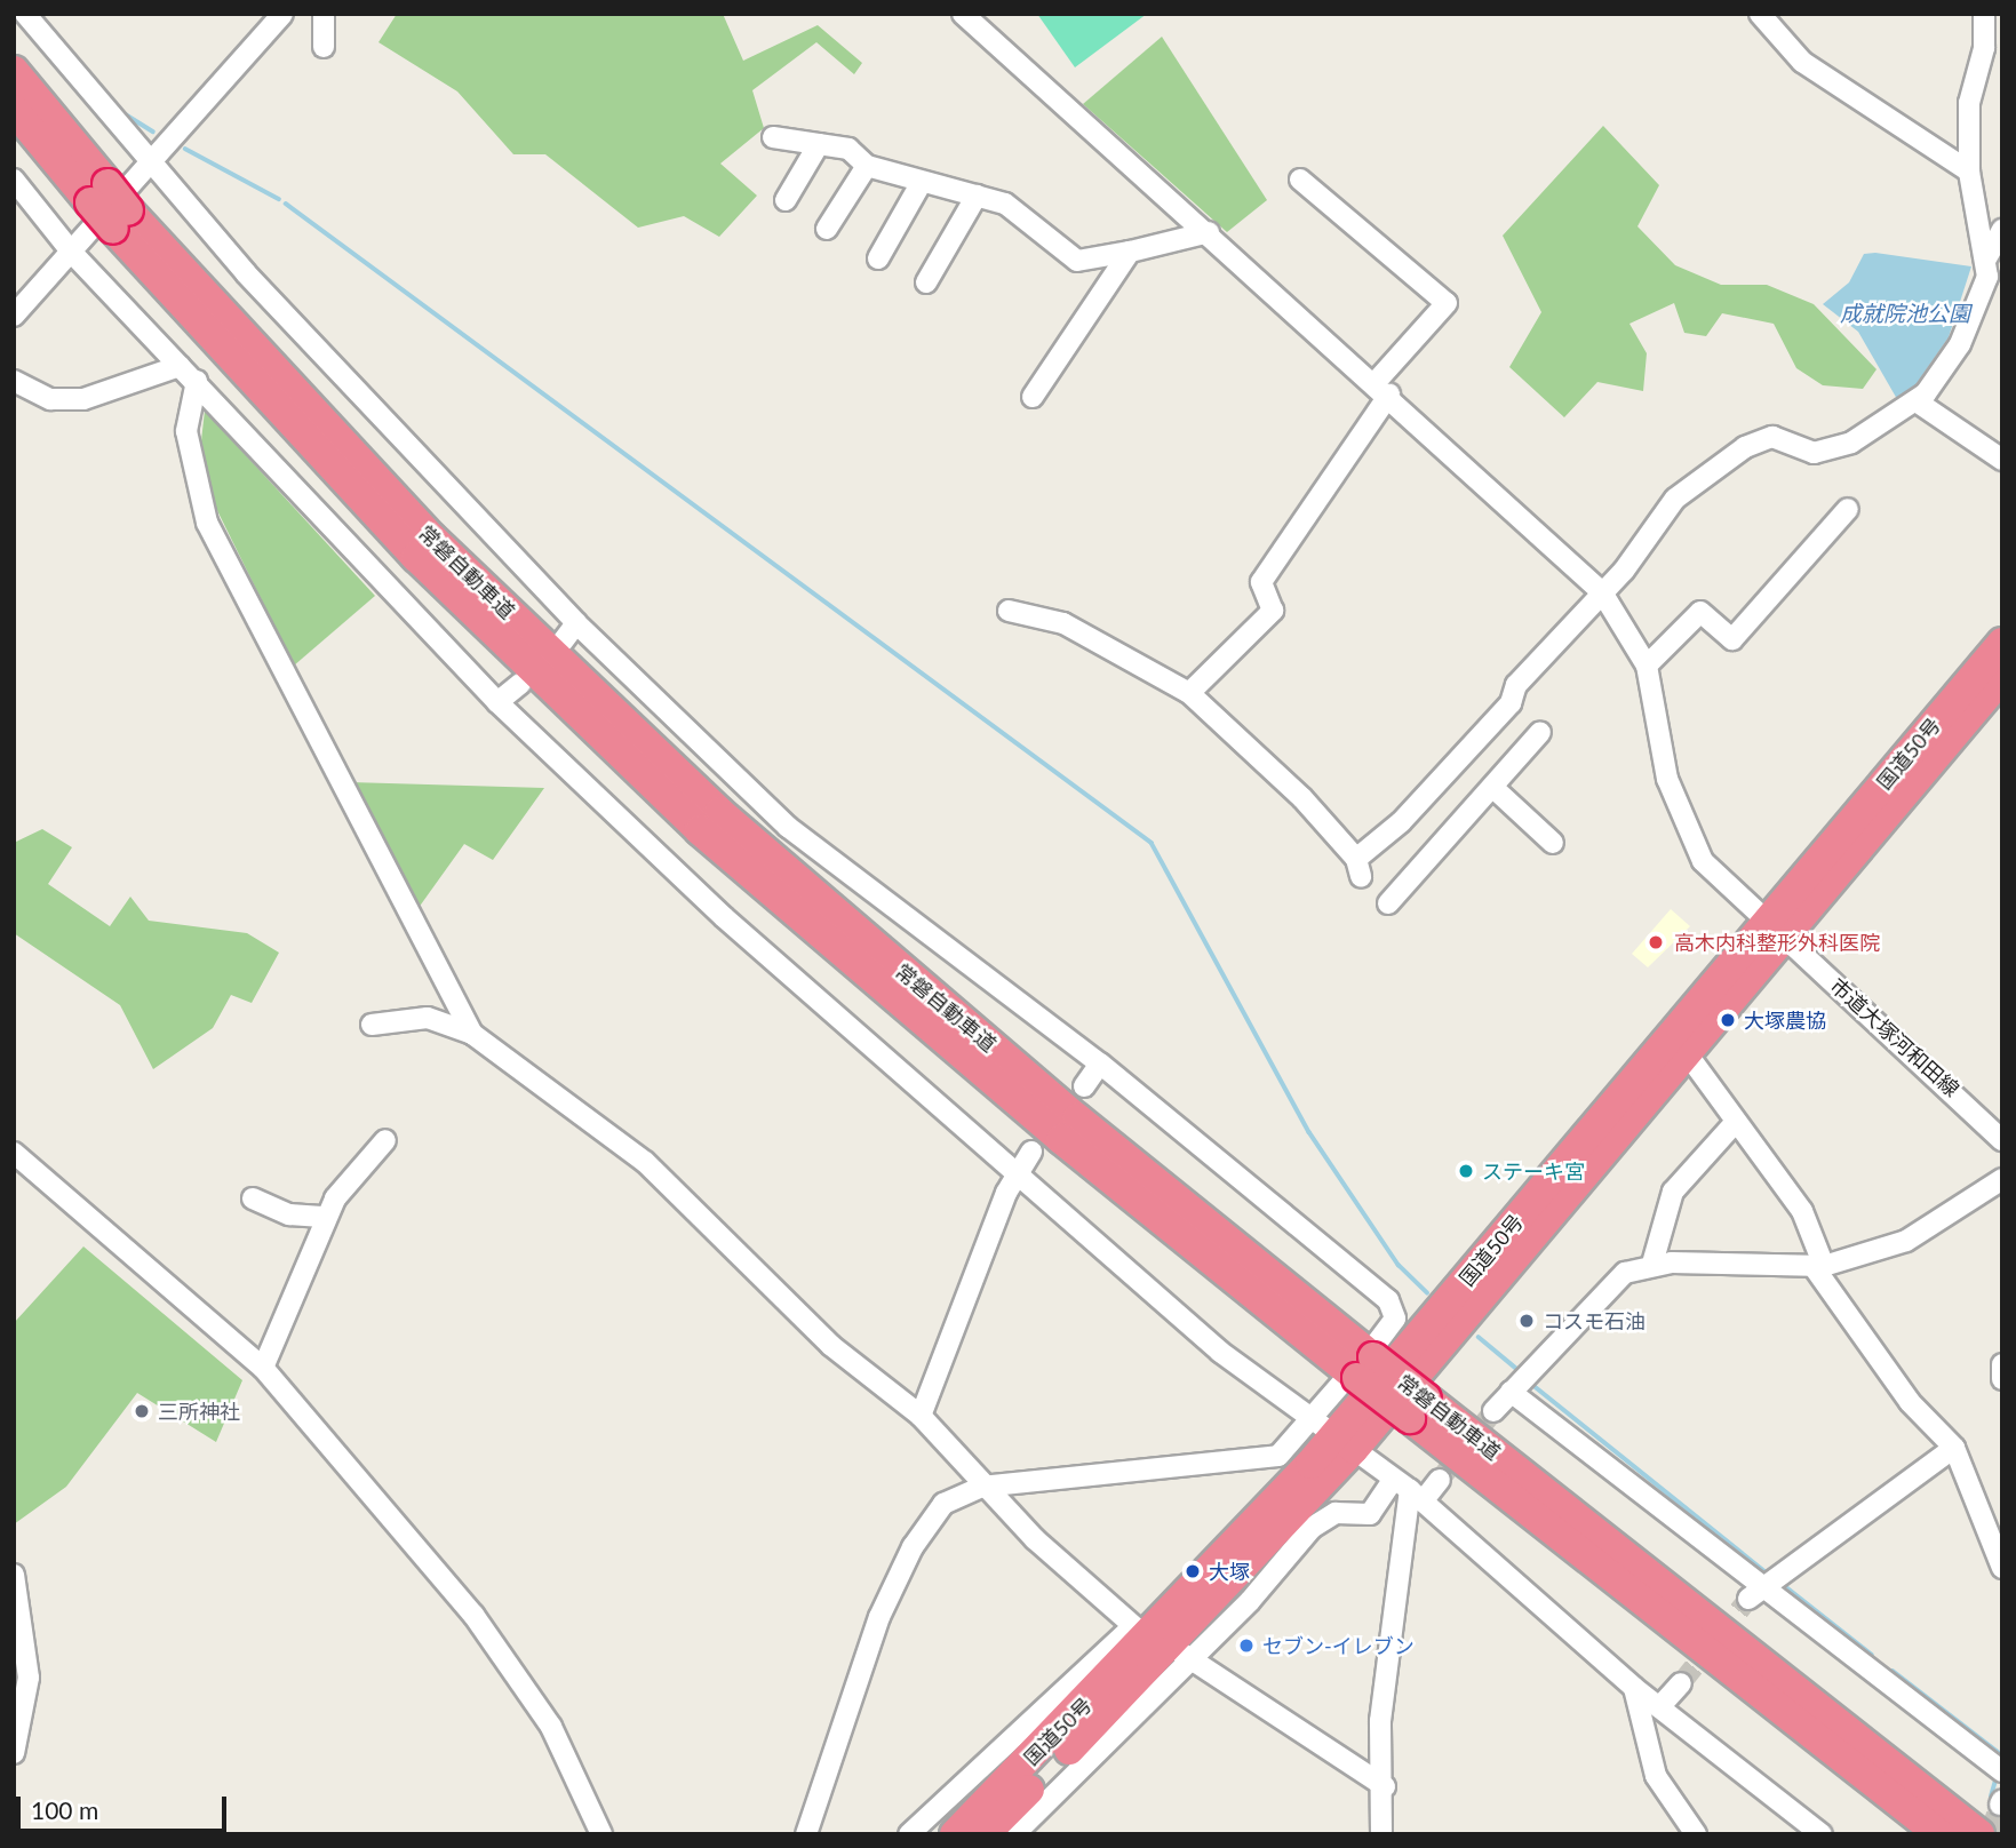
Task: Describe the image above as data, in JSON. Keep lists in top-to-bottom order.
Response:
{
  "streets": {
    "highway": ["常磐自動車道", "国道50号"],
    "street": ["市道大塚河和田線"]
  },
  "crossings": [
    ["国道50号", "市道大塚河和田線"]
  ],
  "water": ["成就院池公園"],
  "places": [
    "高木内科整形外科医院",
    "大塚農協",
    "ステーキ宮",
    "コスモ石油",
    "三所神社",
    "大塚",
    "セブン-イレブン"
  ],
  "scale_bar": "100 m"
}
